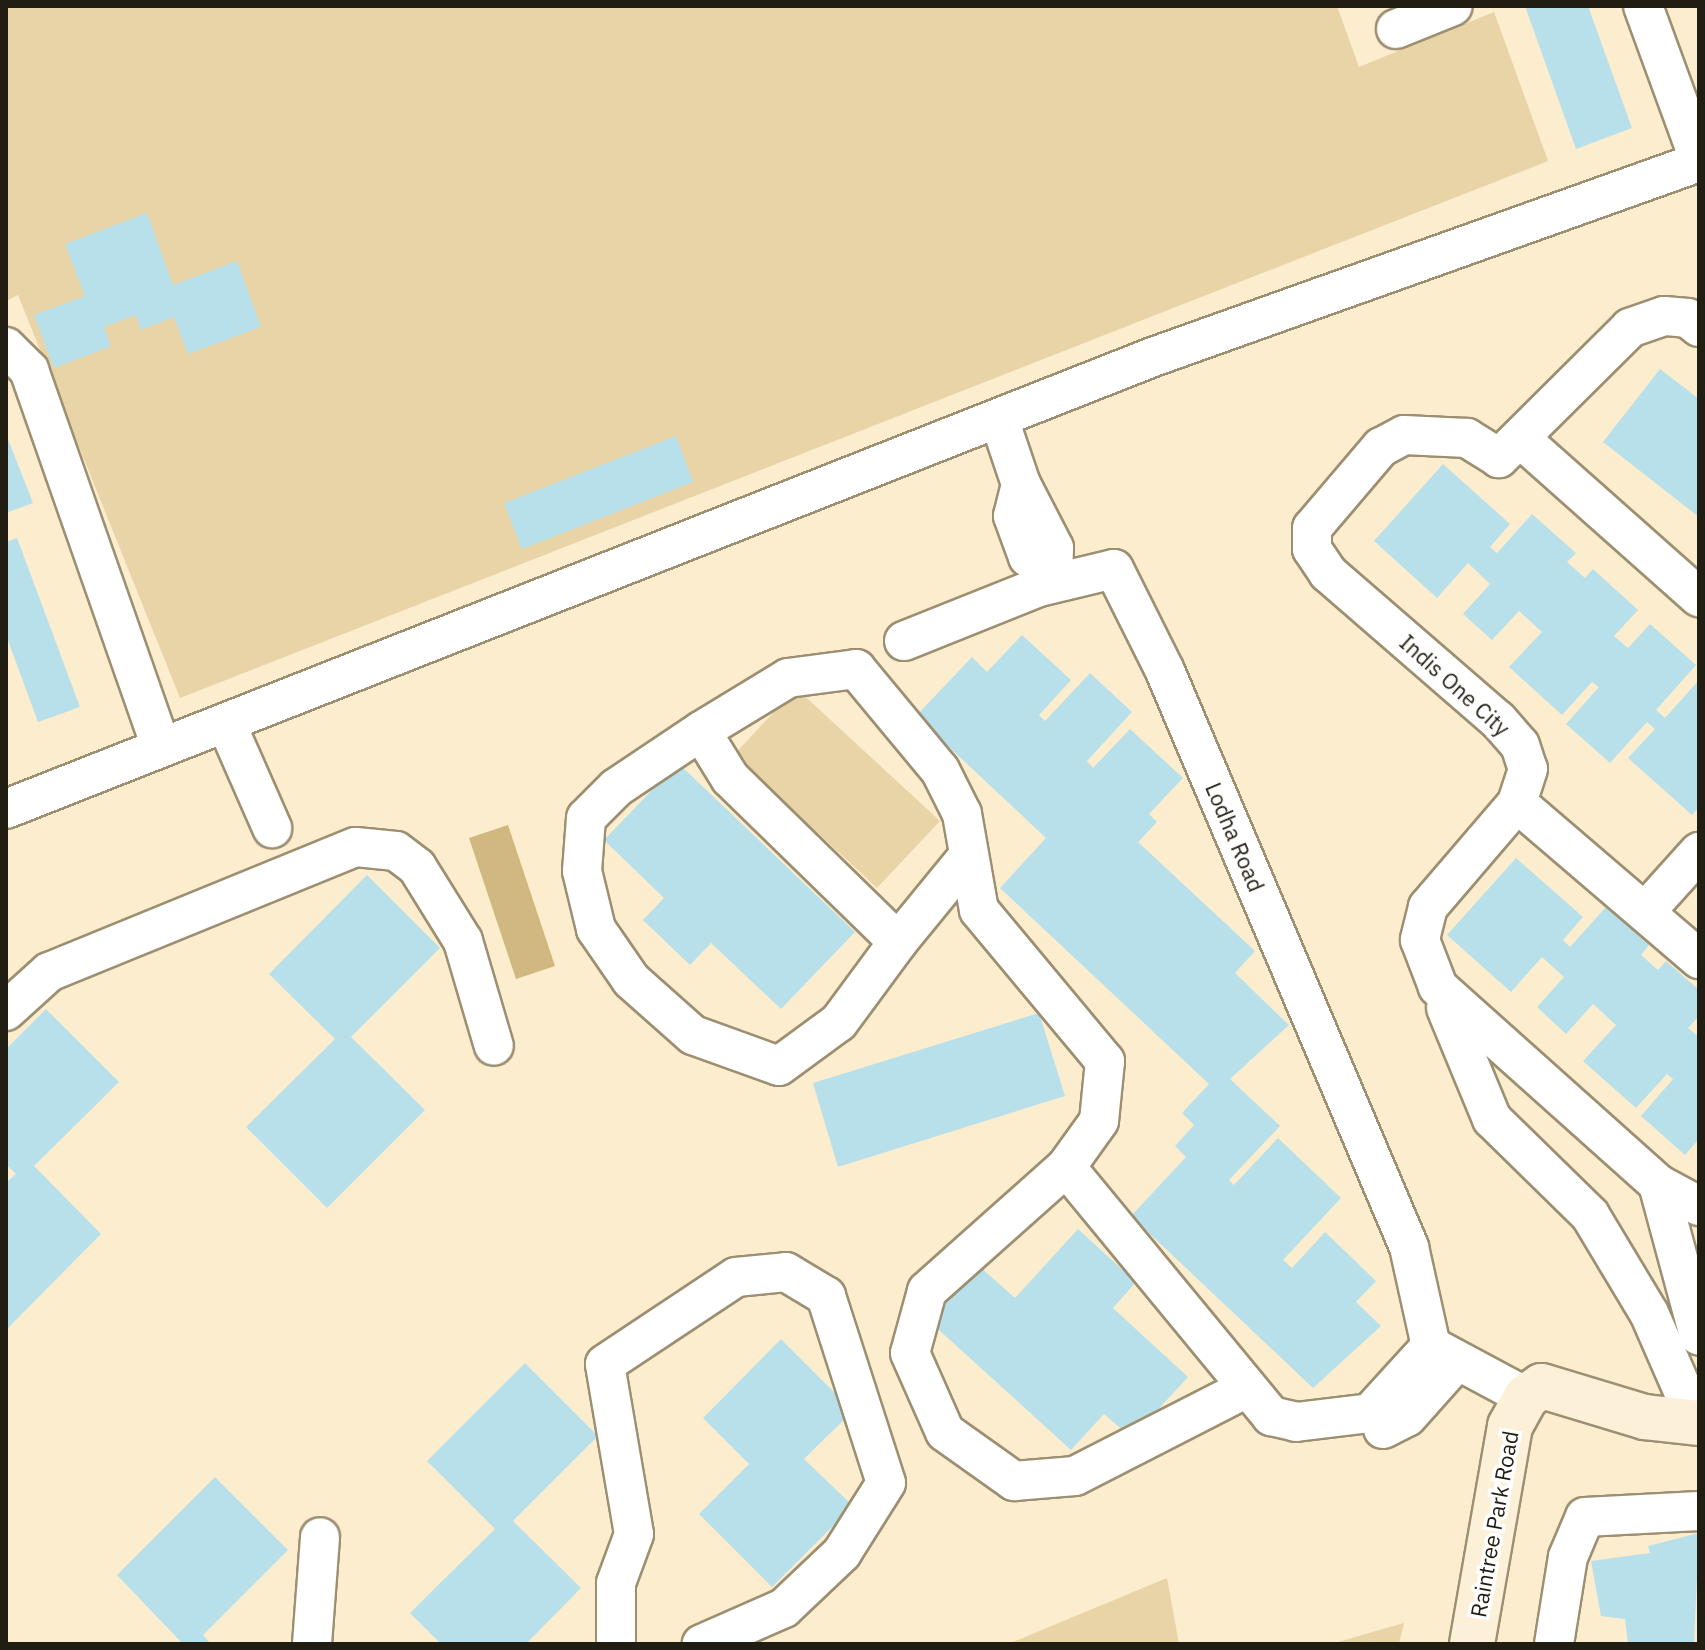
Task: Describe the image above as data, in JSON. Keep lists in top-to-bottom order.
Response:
{
  "streets": {
    "street": ["Indis One City", "Lodha Road", "Raintree Park Road"]
  }
}
